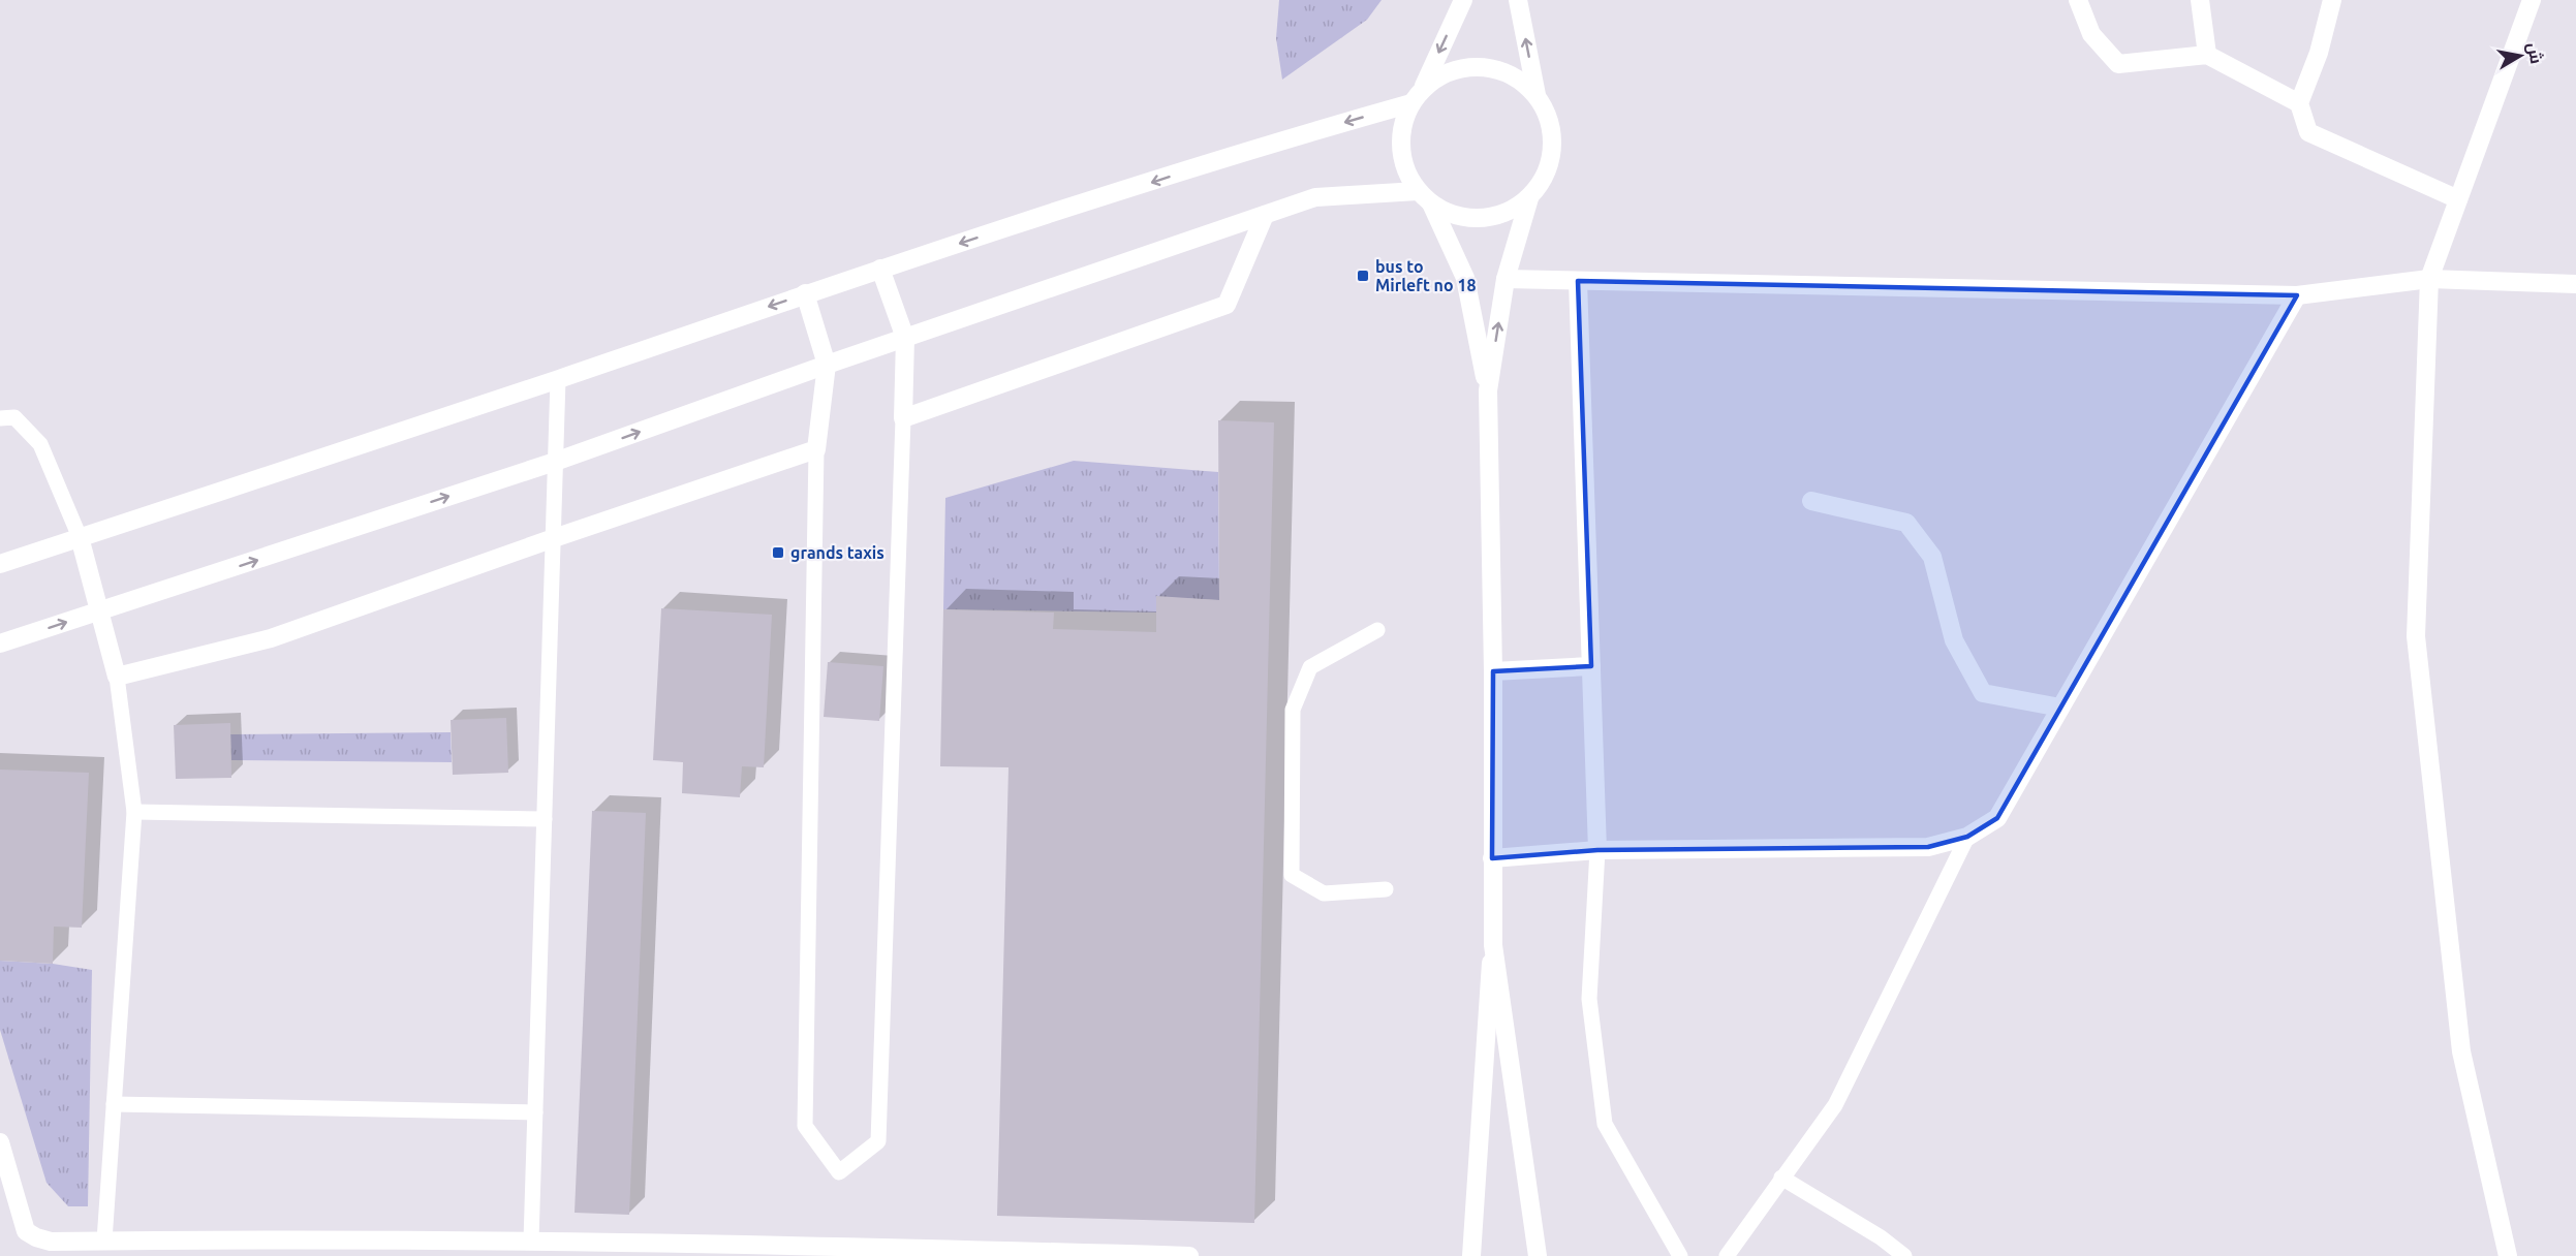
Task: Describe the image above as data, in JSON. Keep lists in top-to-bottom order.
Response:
{
  "places": {
    "transit": ["bus to Mirleft no 18", "grands taxis"]
  },
  "north": "right"
}
